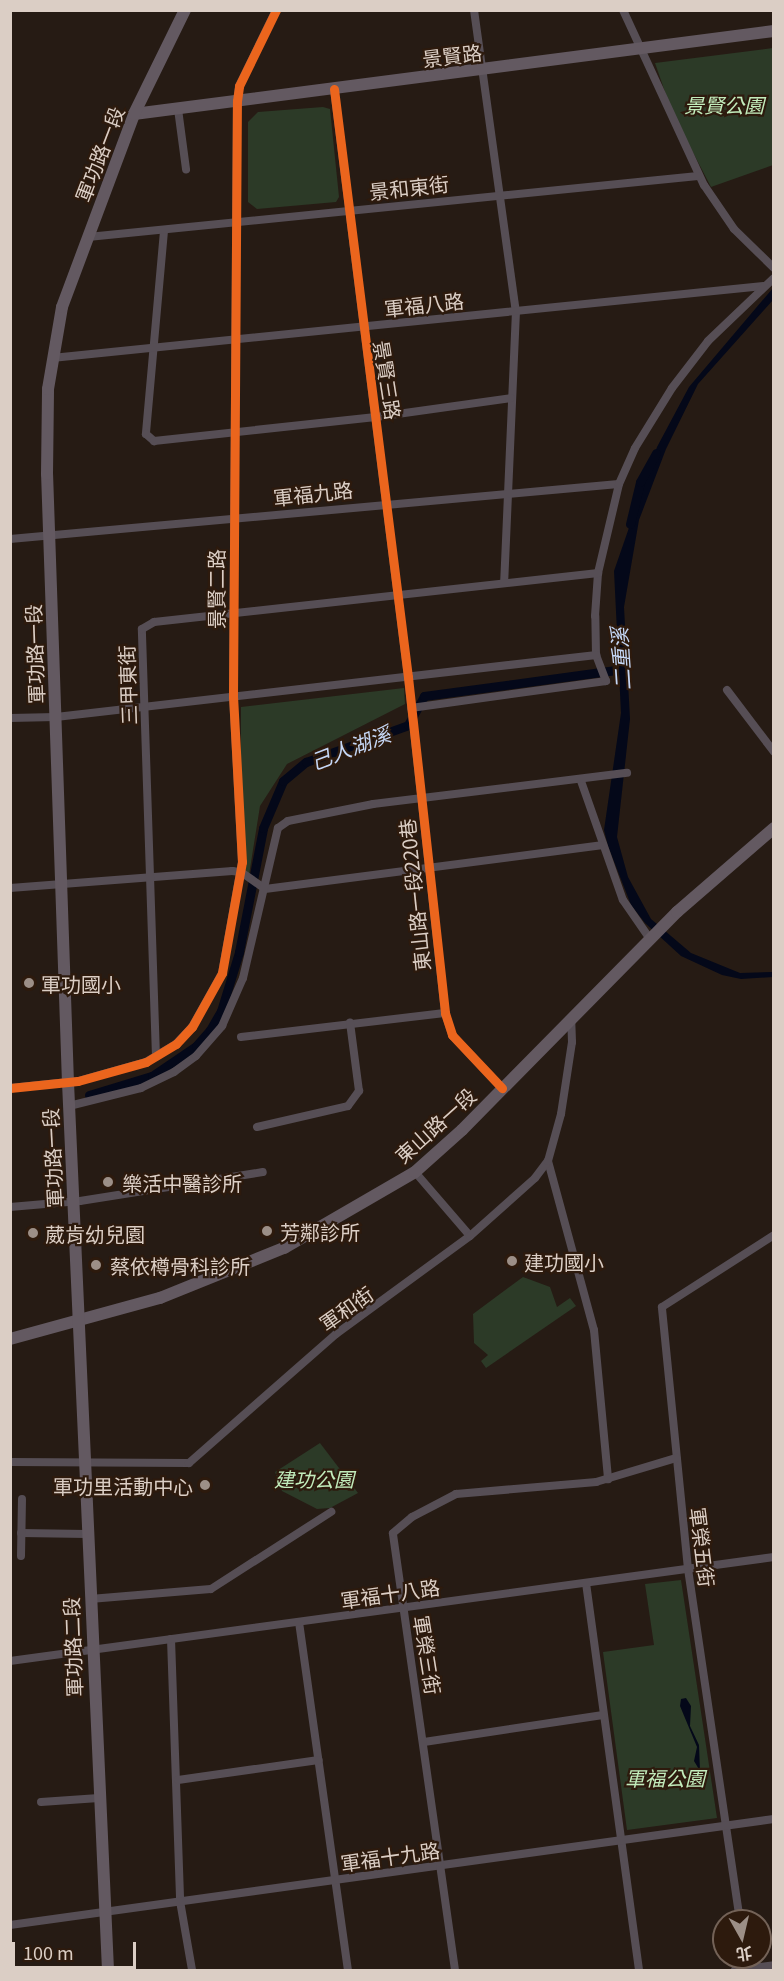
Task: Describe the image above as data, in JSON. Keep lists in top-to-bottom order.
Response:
{
  "streets": {
    "main road": [
      "景賢路",
      "軍功路一段",
      "東山路一段",
      "軍功路二段"
    ],
    "street": [
      "景和東街",
      "軍福八路",
      "景賢三路",
      "軍福九路",
      "景賢二路",
      "三甲東街",
      "東山路一段220巷",
      "軍和街",
      "軍榮五街",
      "軍福十八路",
      "軍榮三街",
      "軍福十九路"
    ]
  },
  "crossings": [
    ["景賢路", "軍功路一段"],
    ["景賢路", "景賢三路"],
    ["景賢路", "景賢二路"],
    ["軍功路一段", "景和東街"],
    ["軍功路一段", "軍福八路"],
    ["軍功路一段", "軍福九路"],
    ["軍功路一段", "景賢二路"],
    ["軍功路一段", "東山路一段"],
    ["軍功路一段", "軍功路二段"],
    ["景和東街", "景賢三路"],
    ["景和東街", "景賢二路"],
    ["軍福八路", "景賢三路"],
    ["軍福八路", "景賢二路"],
    ["景賢三路", "軍福九路"],
    ["景賢三路", "三甲東街"],
    ["景賢三路", "東山路一段220巷"],
    ["軍福九路", "景賢二路"],
    ["景賢二路", "三甲東街"],
    ["東山路一段220巷", "東山路一段"],
    ["東山路一段", "軍和街"],
    ["東山路一段", "軍功路二段"],
    ["軍和街", "軍功路二段"],
    ["軍榮五街", "軍福十八路"],
    ["軍榮五街", "軍榮三街"],
    ["軍榮五街", "軍福十九路"],
    ["軍福十八路", "軍功路二段"],
    ["軍福十八路", "軍榮三街"],
    ["軍功路二段", "軍福十九路"],
    ["軍榮三街", "軍福十九路"]
  ],
  "water": ["二重溪", "己人湖溪"],
  "parks": ["景賢公園", "建功公園", "軍福公園"],
  "places": [
    "軍功國小",
    "樂活中醫診所",
    "芳鄰診所",
    "葳肯幼兒園",
    "建功國小",
    "蔡依樽骨科診所",
    "軍功里活動中心"
  ],
  "scale_bar": "100 m",
  "north": "bottom"
}
